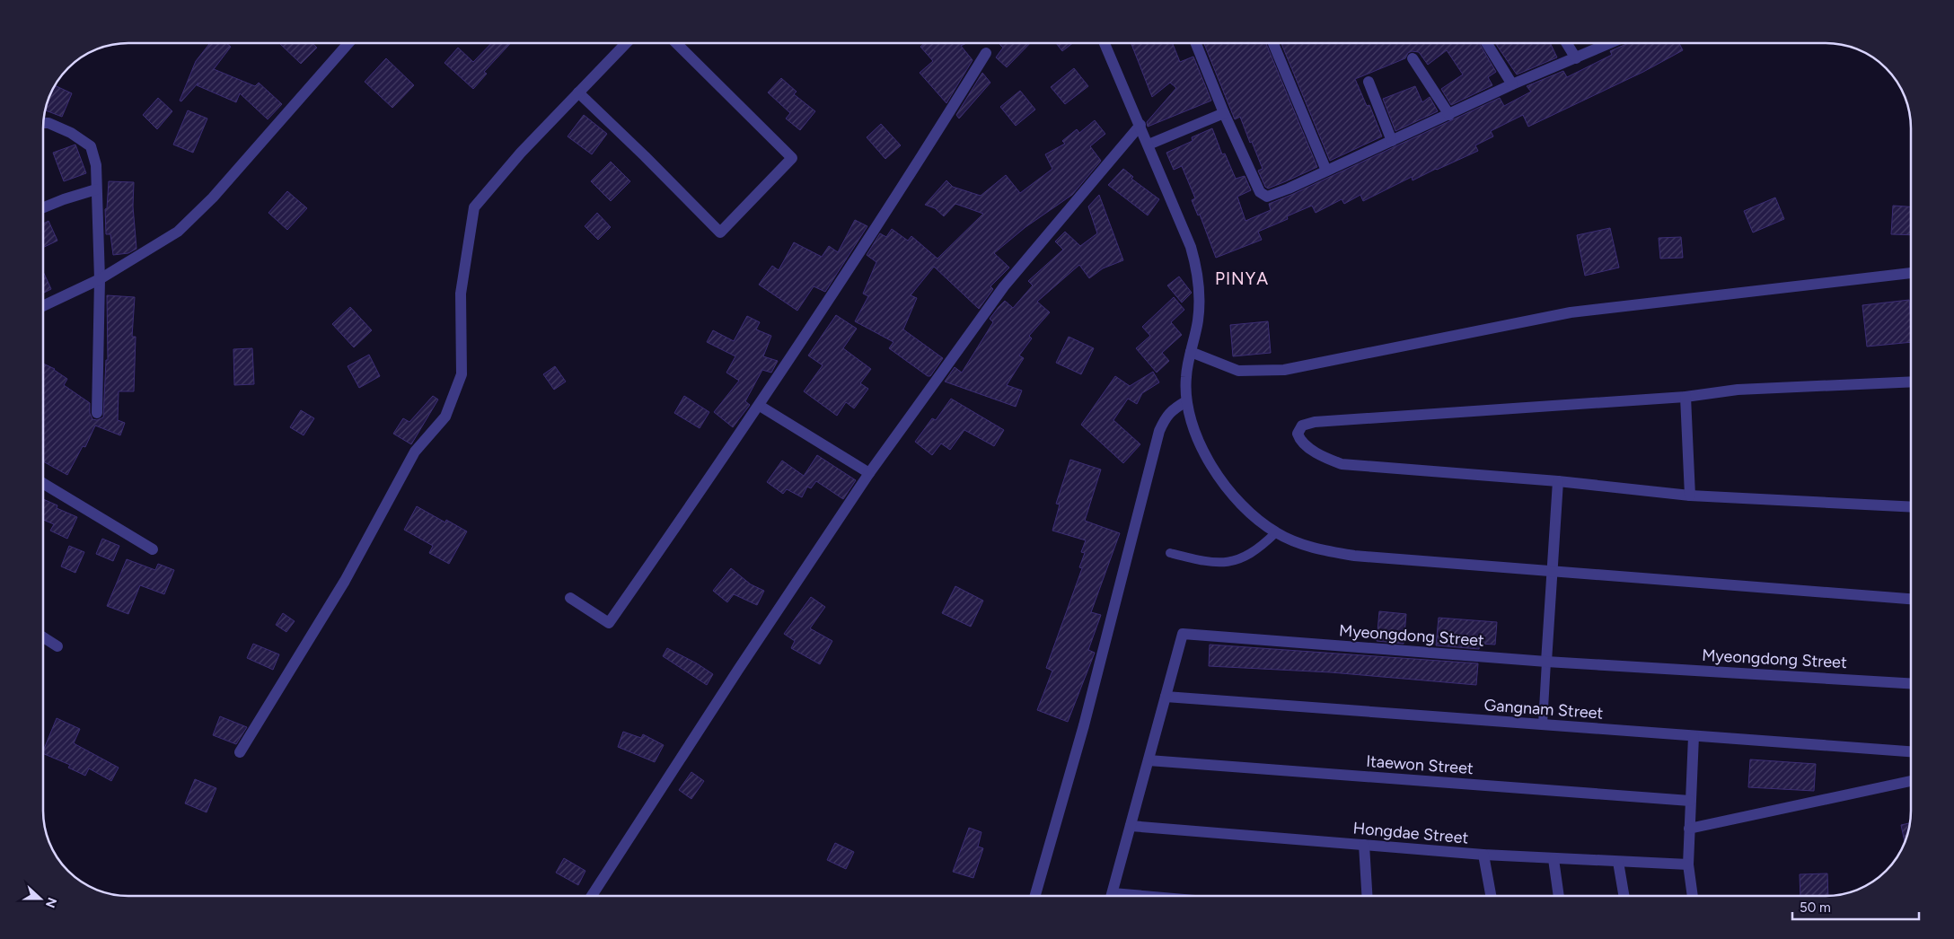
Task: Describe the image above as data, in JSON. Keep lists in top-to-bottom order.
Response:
{
  "streets": {
    "street": [
      "Myeongdong Street",
      "Gangnam Street",
      "Itaewon Street",
      "Hongdae Street"
    ]
  },
  "crossings": [
    ["Myeongdong Street", "Gangnam Street"],
    ["Myeongdong Street", "Itaewon Street"],
    ["Myeongdong Street", "Hongdae Street"]
  ],
  "districts": ["PINYA"],
  "scale_bar": "50 m",
  "north": "right"
}
